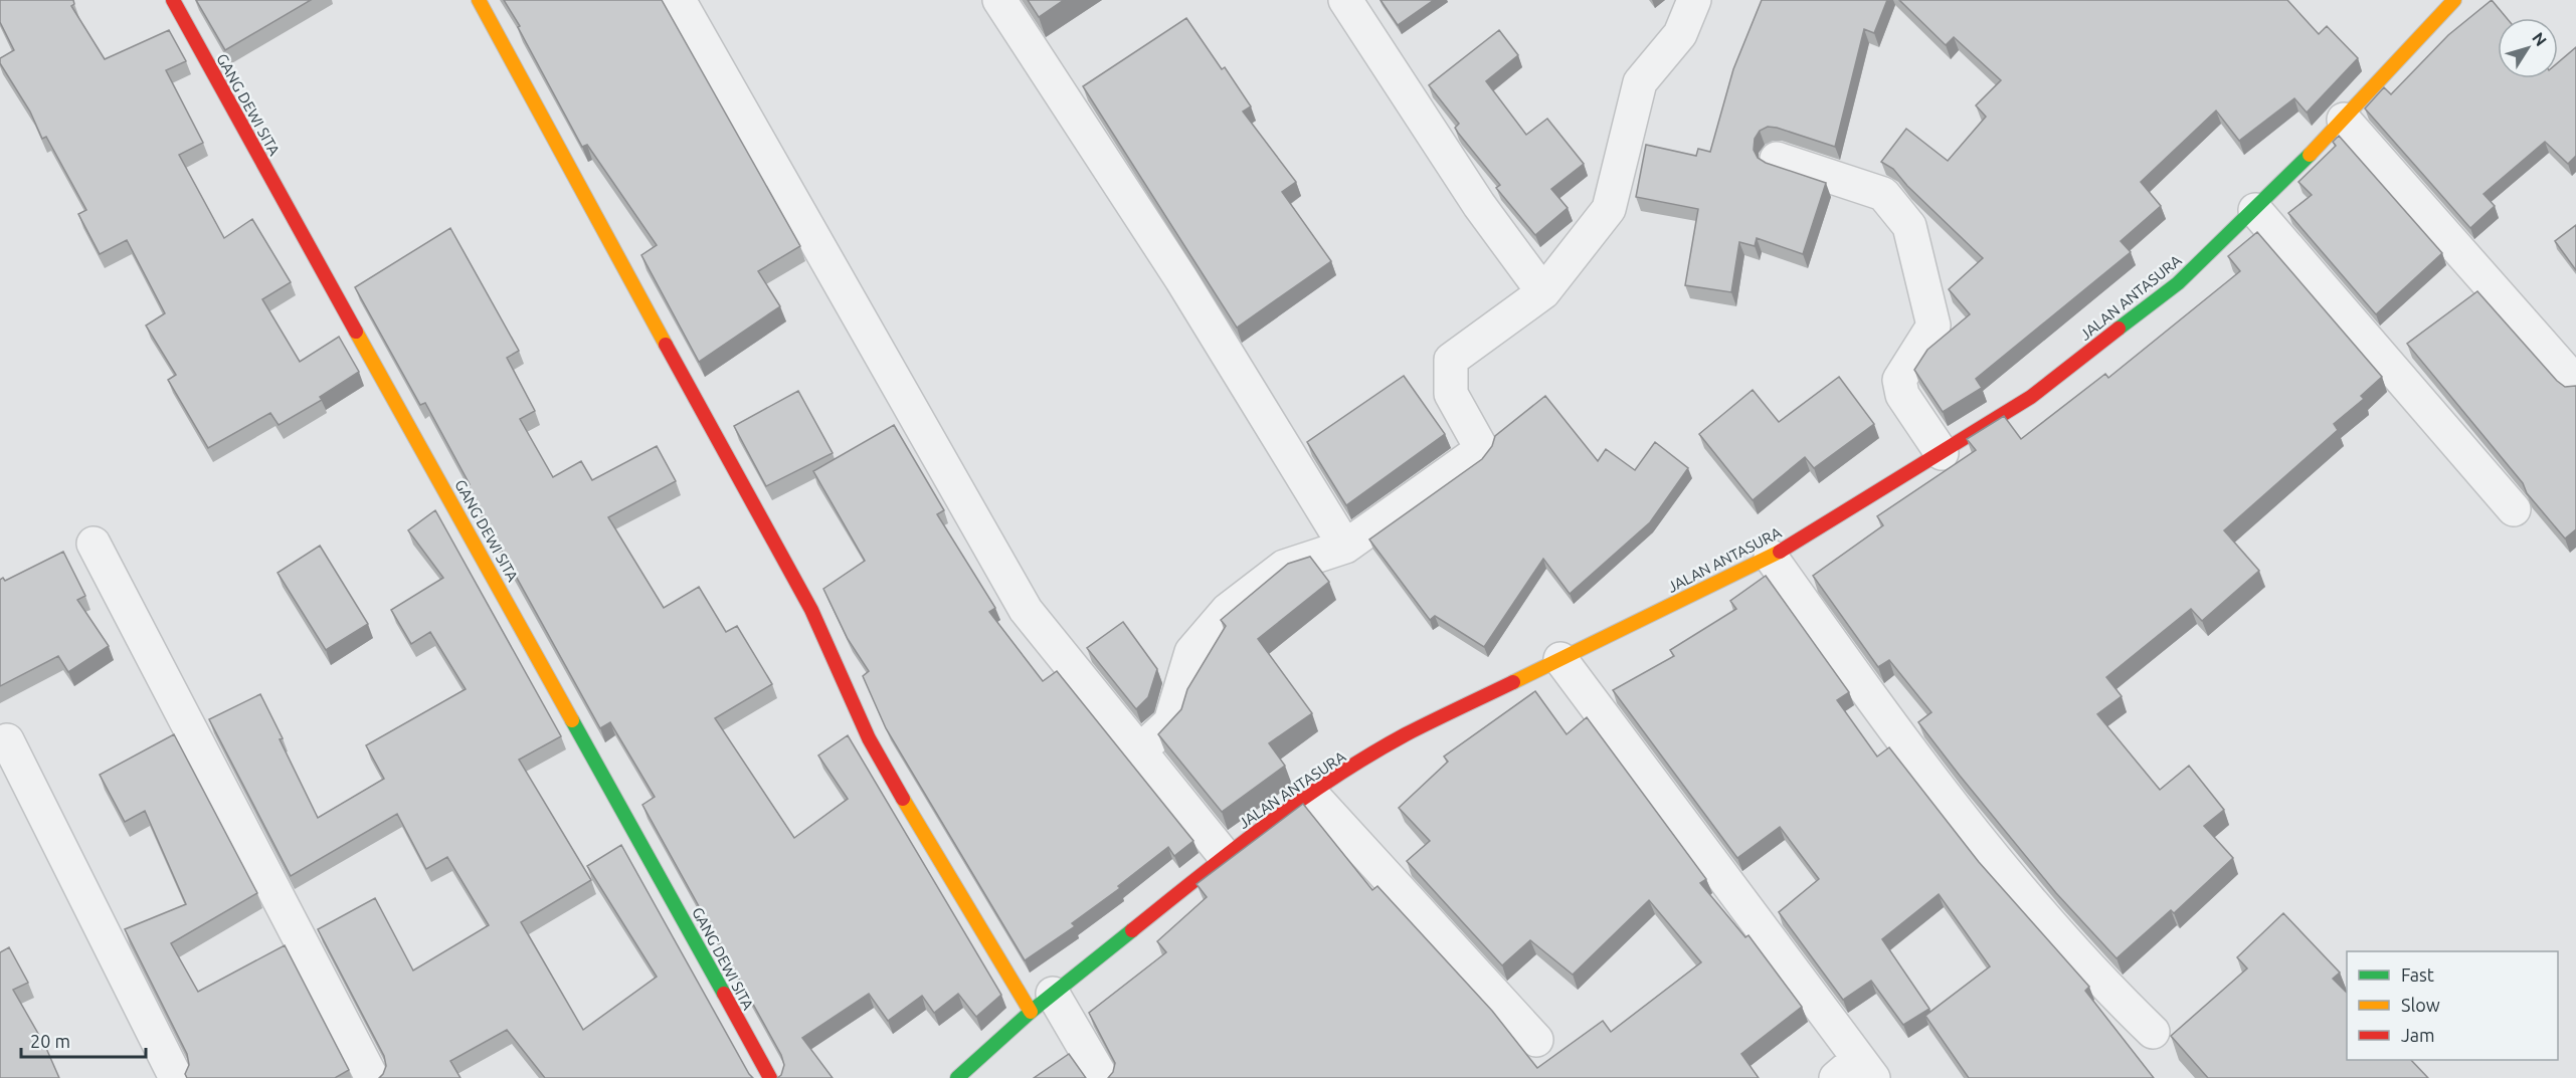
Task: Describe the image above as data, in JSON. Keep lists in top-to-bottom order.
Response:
{
  "streets": {
    "street": ["GANG DEWI SITA", "JALAN ANTASURA"]
  },
  "legend": ["Fast", "Slow", "Jam"],
  "scale_bar": "20 m",
  "north": "top right"
}
